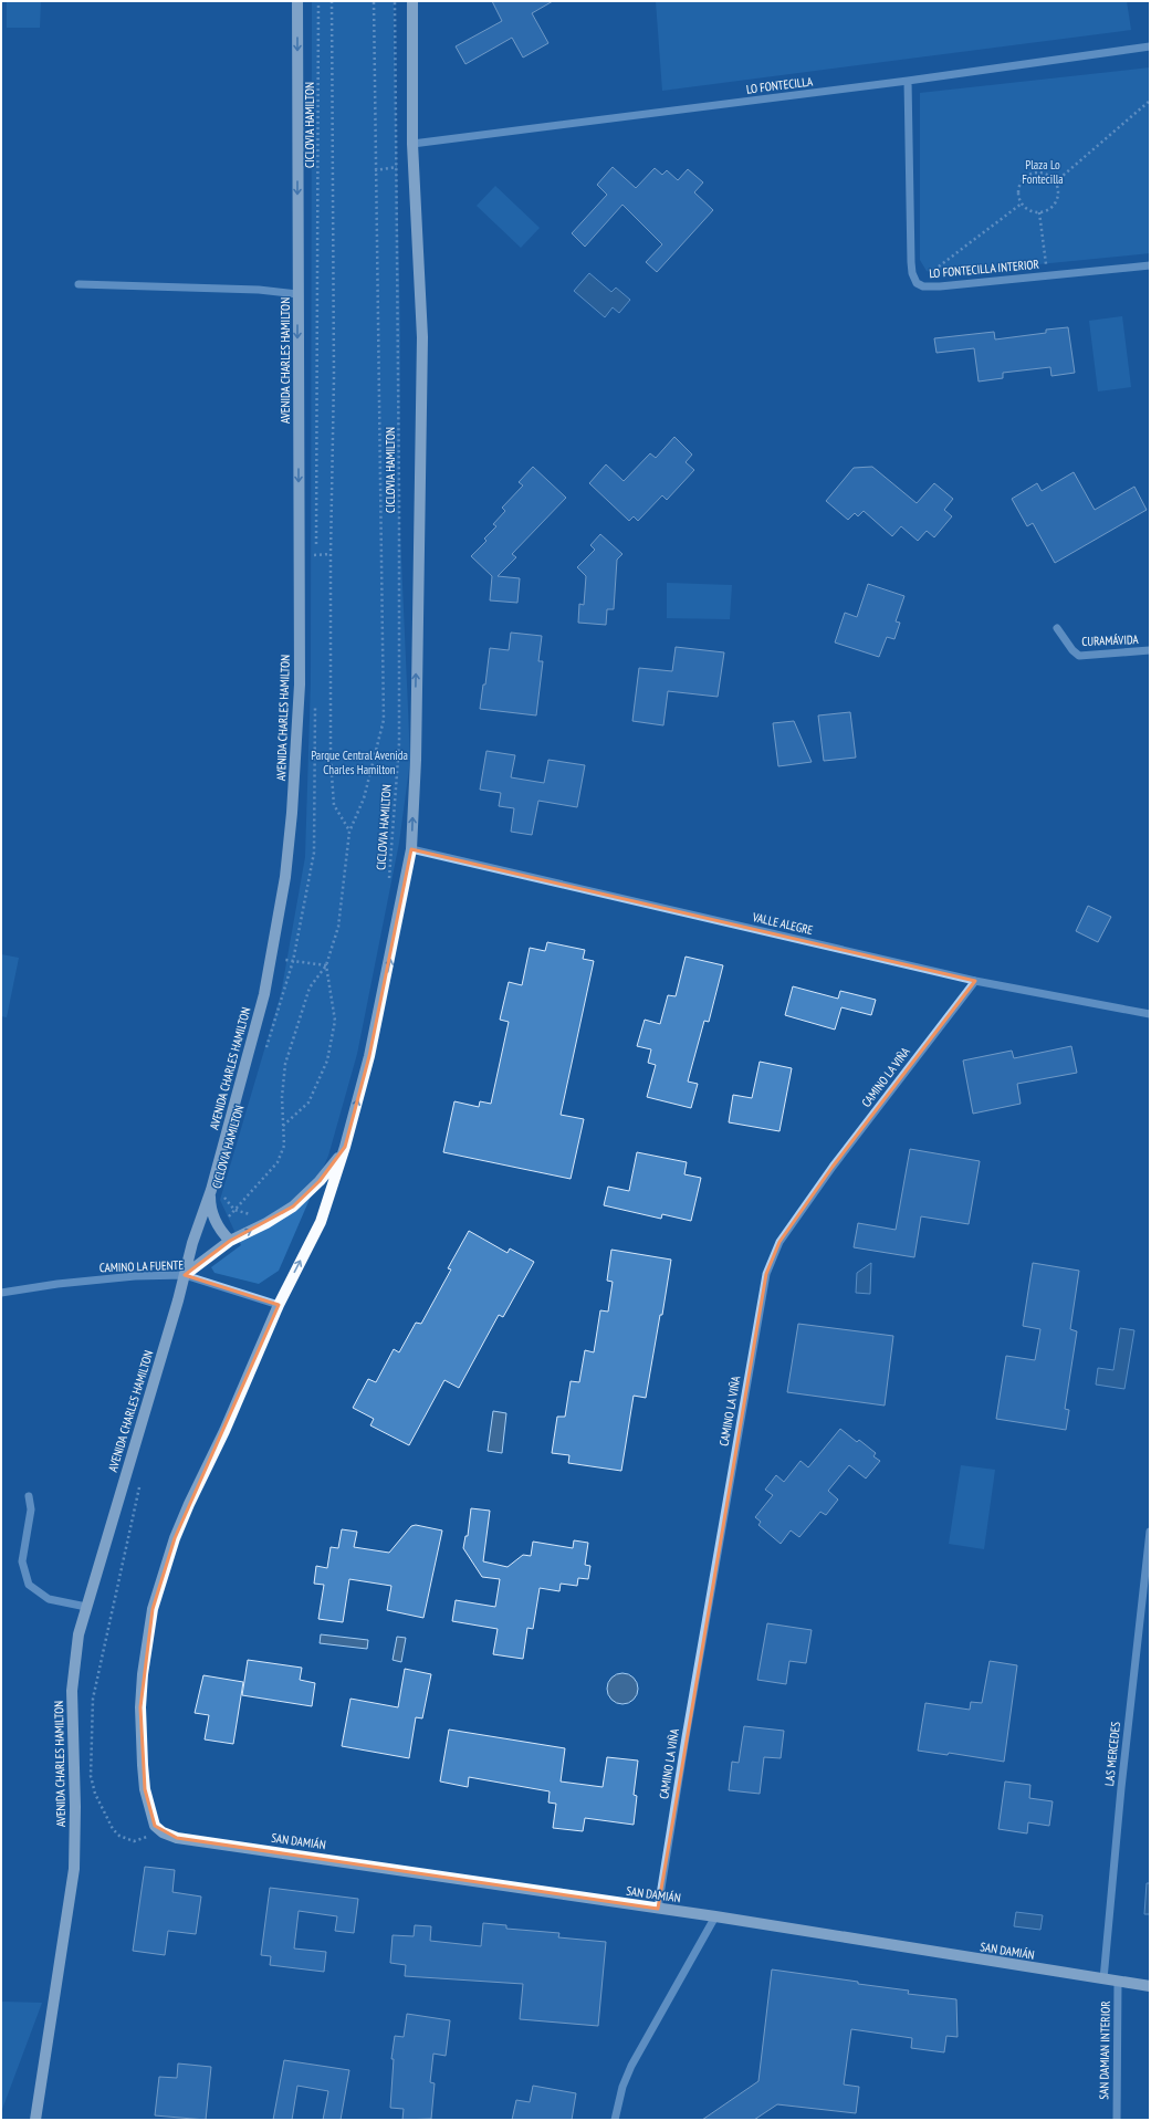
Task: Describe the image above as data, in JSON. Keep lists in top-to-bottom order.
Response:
{
  "streets": {
    "main road": ["AVENIDA CHARLES HAMILTON", "SAN DAMIÁN"],
    "street": [
      "LO FONTECILLA",
      "LO FONTECILLA INTERIOR",
      "CURAMÁVIDA",
      "VALLE ALEGRE",
      "CAMINO LA VIÑA",
      "CAMINO LA FUENTE",
      "LAS MERCEDES",
      "SAN DAMIAN INTERIOR"
    ],
    "path": ["CICLOVIA HAMILTON"]
  },
  "crossings": [
    ["LO FONTECILLA", "LO FONTECILLA INTERIOR"],
    ["AVENIDA CHARLES HAMILTON", "CAMINO LA FUENTE"],
    ["VALLE ALEGRE", "CAMINO LA VIÑA"],
    ["CAMINO LA VIÑA", "SAN DAMIÁN"],
    ["LAS MERCEDES", "SAN DAMIÁN"],
    ["SAN DAMIÁN", "SAN DAMIAN INTERIOR"]
  ],
  "one_way": ["AVENIDA CHARLES HAMILTON"],
  "parks": ["Plaza Lo Fontecilla", "Parque Central Avenida Charles Hamilton"]
}
